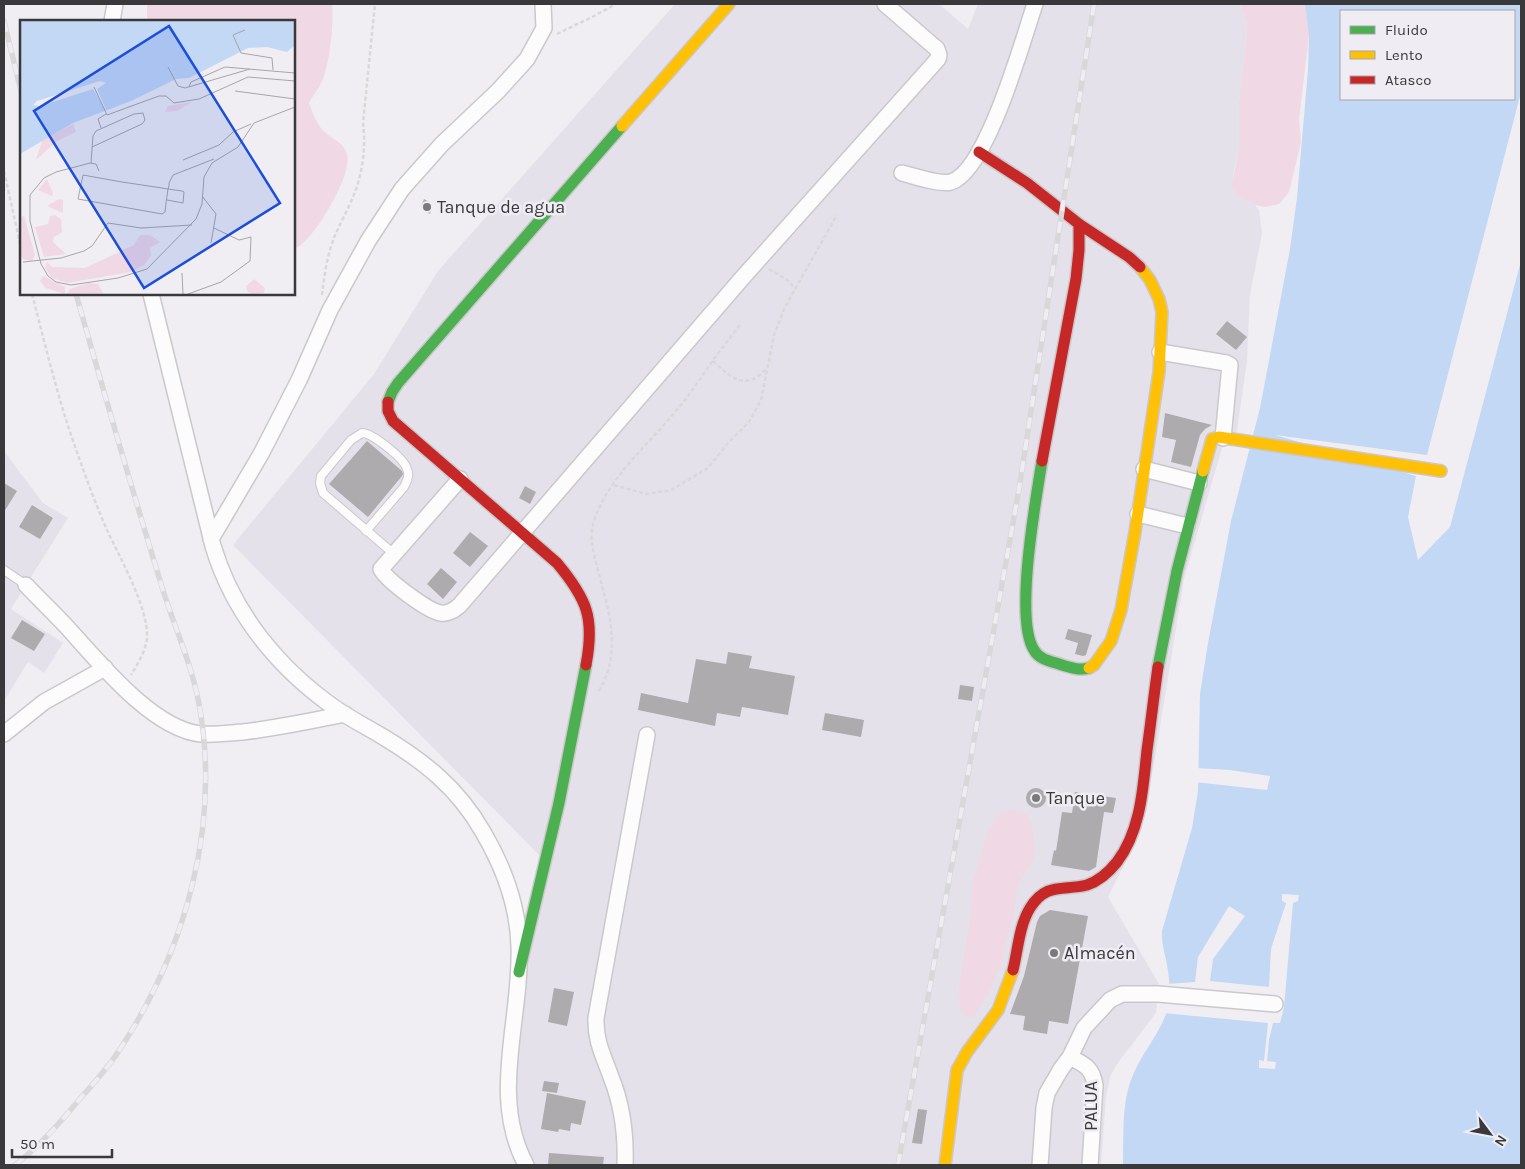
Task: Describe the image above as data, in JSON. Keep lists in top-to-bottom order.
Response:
{
  "streets": {
    "street": ["PALUA"]
  },
  "places": ["Tanque de agua", "Tanque", "Almacén"],
  "legend": ["Fluido", "Lento", "Atasco"],
  "scale_bar": "50 m",
  "north": "bottom right"
}
